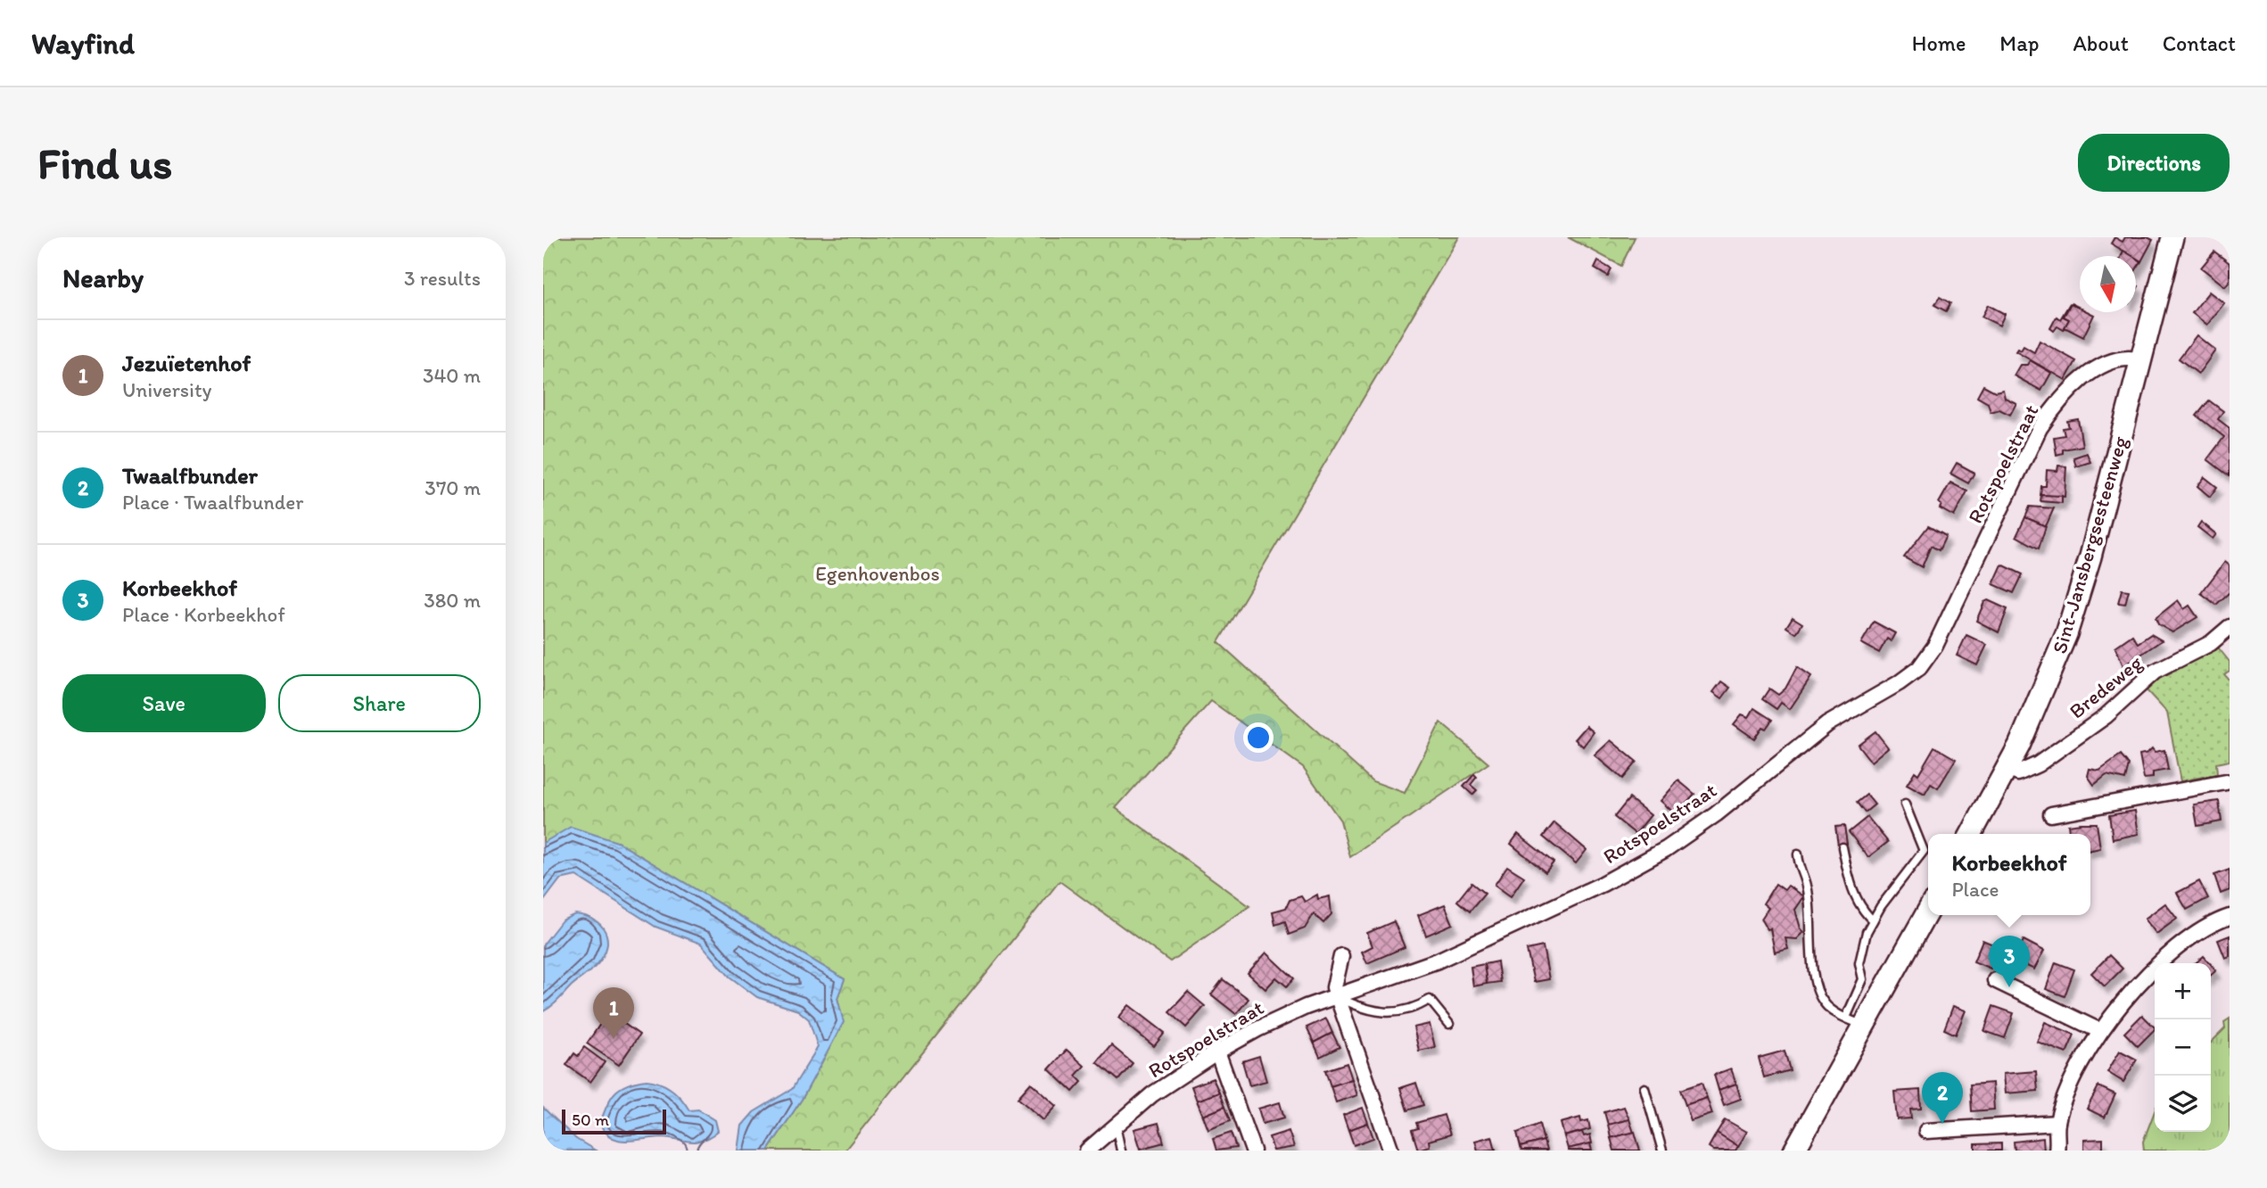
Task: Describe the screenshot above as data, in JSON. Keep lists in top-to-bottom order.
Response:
{
  "streets": {
    "main road": ["Sint-Jansbergsesteenweg"],
    "street": ["Rotspoelstraat", "Bredeweg"]
  },
  "crossings": [
    ["Rotspoelstraat", "Sint-Jansbergsesteenweg"],
    ["Sint-Jansbergsesteenweg", "Bredeweg"]
  ],
  "parks": ["Egenhovenbos"],
  "scale_bar": "50 m",
  "north": "bottom",
  "page": {
    "header": "Wayfind",
    "nav": [
      "Home",
      "Map",
      "About",
      "Contact"
    ],
    "buttons": [
      "Directions",
      ["Save", "Share"]
    ],
    "title": "Find us",
    "heading": ["Nearby", "3 results"],
    "list": [
      {
        "mark": "1",
        "name": "Jezuïetenhof",
        "note": "University",
        "value": "340 m"
      },
      {
        "mark": "2",
        "name": "Twaalfbunder",
        "note": "Place · Twaalfbunder",
        "value": "370 m"
      },
      {
        "mark": "3",
        "name": "Korbeekhof",
        "note": "Place · Korbeekhof",
        "value": "380 m"
      }
    ],
    "popup": ["Korbeekhof", "Place"],
    "pins": ["3", "1", "2"],
    "map_buttons": ["+", "−"],
    "scale": "50 m"
  }
}
